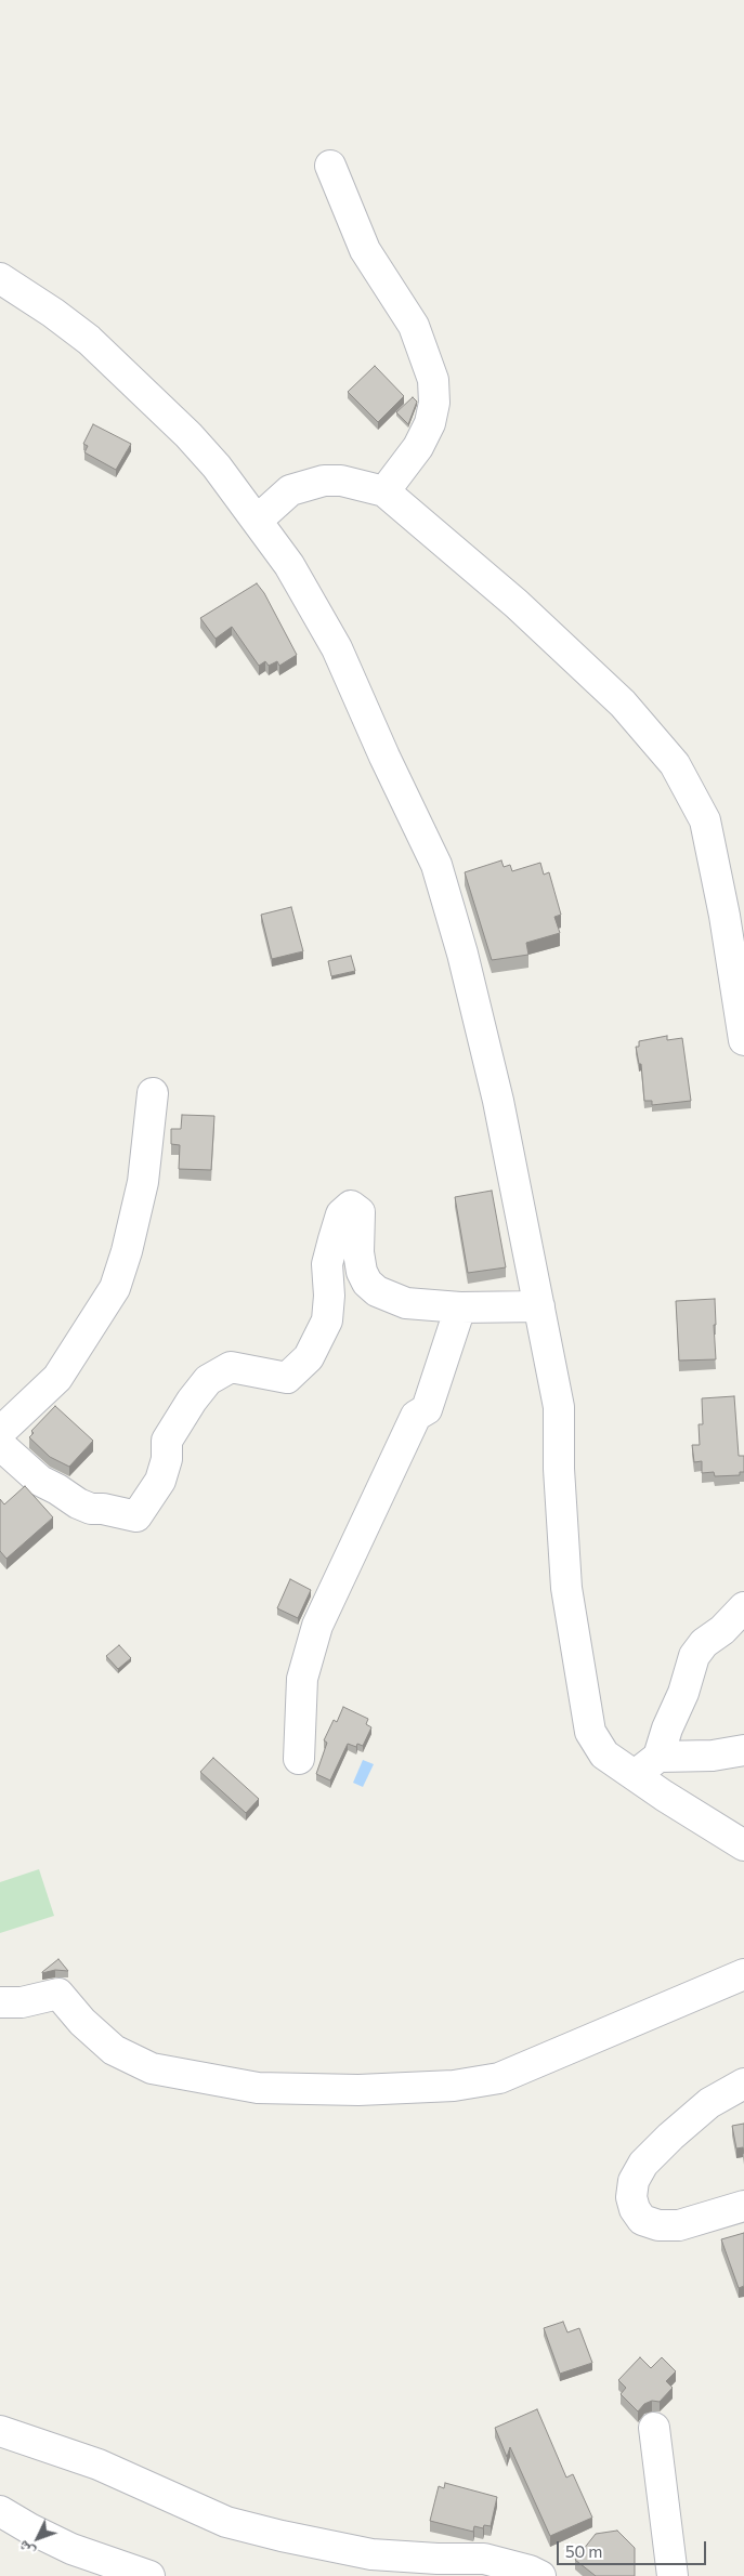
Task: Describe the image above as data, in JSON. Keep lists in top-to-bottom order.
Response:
{
  "scale_bar": "50 m",
  "north": "bottom left"
}
